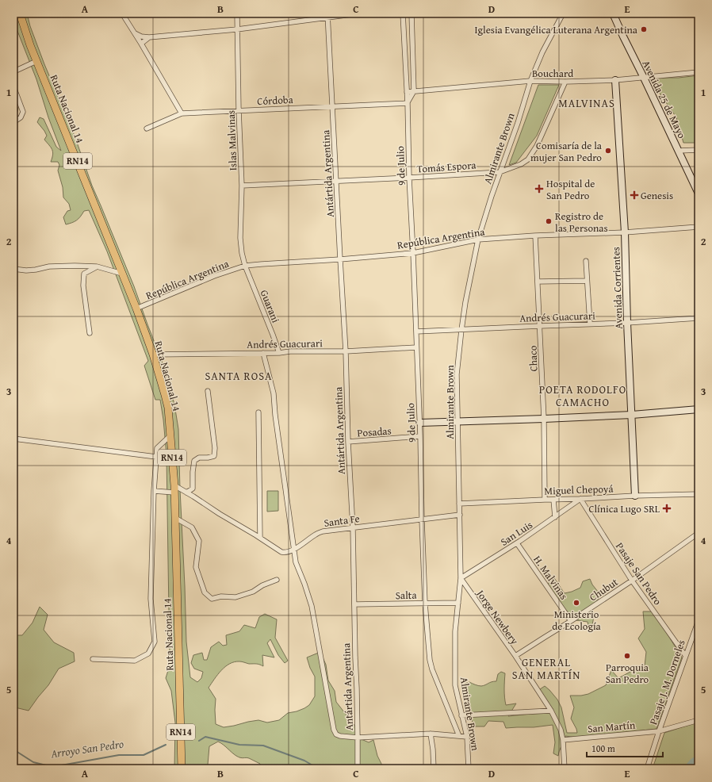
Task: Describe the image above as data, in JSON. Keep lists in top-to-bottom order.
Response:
{
  "streets": {
    "highway": ["Ruta Nacional 14", "RN14"],
    "main road": ["Avenida 25 de Mayo", "Avenida Corrientes"],
    "street": [
      "Bouchard",
      "Córdoba",
      "Islas Malvinas",
      "Almirante Brown",
      "9 de Julio",
      "Tomás Espora",
      "Antártida Argentina",
      "República Argentina",
      "Guarani",
      "Andrés Guacurari",
      "Chaco",
      "Posadas",
      "Miguel Chepoyá",
      "Santa Fe",
      "San Luis",
      "Pasaje San Pedro",
      "H. Malvinas",
      "Chubut",
      "Salta",
      "Jorge Newbery",
      "Pasaje J. M. Dorneles",
      "San Martín"
    ]
  },
  "crossings": [
    ["Bouchard", "Avenida 25 de Mayo"],
    ["Bouchard", "Almirante Brown"],
    ["Bouchard", "9 de Julio"],
    ["Bouchard", "Tomás Espora"],
    ["Bouchard", "Avenida Corrientes"],
    ["Córdoba", "Islas Malvinas"],
    ["Córdoba", "9 de Julio"],
    ["Córdoba", "Antártida Argentina"],
    ["Ruta Nacional 14", "República Argentina"],
    ["Ruta Nacional 14", "Andrés Guacurari"],
    ["Ruta Nacional 14", "Santa Fe"],
    ["Islas Malvinas", "Tomás Espora"],
    ["Islas Malvinas", "República Argentina"],
    ["Islas Malvinas", "Guarani"],
    ["Almirante Brown", "Tomás Espora"],
    ["Almirante Brown", "Antártida Argentina"],
    ["Almirante Brown", "República Argentina"],
    ["Almirante Brown", "Andrés Guacurari"],
    ["Almirante Brown", "Miguel Chepoyá"],
    ["Almirante Brown", "Santa Fe"],
    ["Almirante Brown", "San Luis"],
    ["Almirante Brown", "Salta"],
    ["Almirante Brown", "Jorge Newbery"],
    ["9 de Julio", "Tomás Espora"],
    ["9 de Julio", "Antártida Argentina"],
    ["9 de Julio", "República Argentina"],
    ["9 de Julio", "Andrés Guacurari"],
    ["9 de Julio", "Posadas"],
    ["9 de Julio", "Santa Fe"],
    ["9 de Julio", "Salta"],
    ["Tomás Espora", "Antártida Argentina"],
    ["Antártida Argentina", "República Argentina"],
    ["Antártida Argentina", "Andrés Guacurari"],
    ["Antártida Argentina", "Posadas"],
    ["Antártida Argentina", "Santa Fe"],
    ["Antártida Argentina", "Salta"],
    ["República Argentina", "Avenida Corrientes"],
    ["República Argentina", "Guarani"],
    ["República Argentina", "Chaco"],
    ["Avenida Corrientes", "Andrés Guacurari"],
    ["Avenida Corrientes", "Miguel Chepoyá"],
    ["Guarani", "Andrés Guacurari"],
    ["Andrés Guacurari", "Chaco"],
    ["Chaco", "Miguel Chepoyá"],
    ["Miguel Chepoyá", "San Luis"],
    ["Miguel Chepoyá", "Pasaje San Pedro"],
    ["San Luis", "Pasaje San Pedro"],
    ["San Luis", "H. Malvinas"],
    ["San Luis", "Jorge Newbery"],
    ["Pasaje San Pedro", "Chubut"],
    ["Pasaje San Pedro", "Pasaje J. M. Dorneles"],
    ["H. Malvinas", "Chubut"],
    ["Chubut", "Jorge Newbery"],
    ["Jorge Newbery", "San Martín"],
    ["Pasaje J. M. Dorneles", "San Martín"]
  ],
  "districts": [
    "MALVINAS",
    "SANTA ROSA",
    "POETA RODOLFO CAMACHO",
    "GENERAL SAN MARTÍN"
  ],
  "water": ["Arroyo San Pedro"],
  "places": {
    "other": [
      "Iglesia Evangélica Luterana Argentina",
      "Comisaría de la mujer San Pedro",
      "Registro de las Personas",
      "Ministerio de Ecología",
      "Parroquia San Pedro"
    ],
    "health": ["Hospital de San Pedro", "Genesis", "Clínica Lugo SRL"]
  },
  "scale_bar": "100 m",
  "grid": {
    "columns": [
      "A",
      "B",
      "C",
      "D",
      "E"
    ],
    "rows": [
      "1",
      "2",
      "3",
      "4",
      "5"
    ]
  }
}
